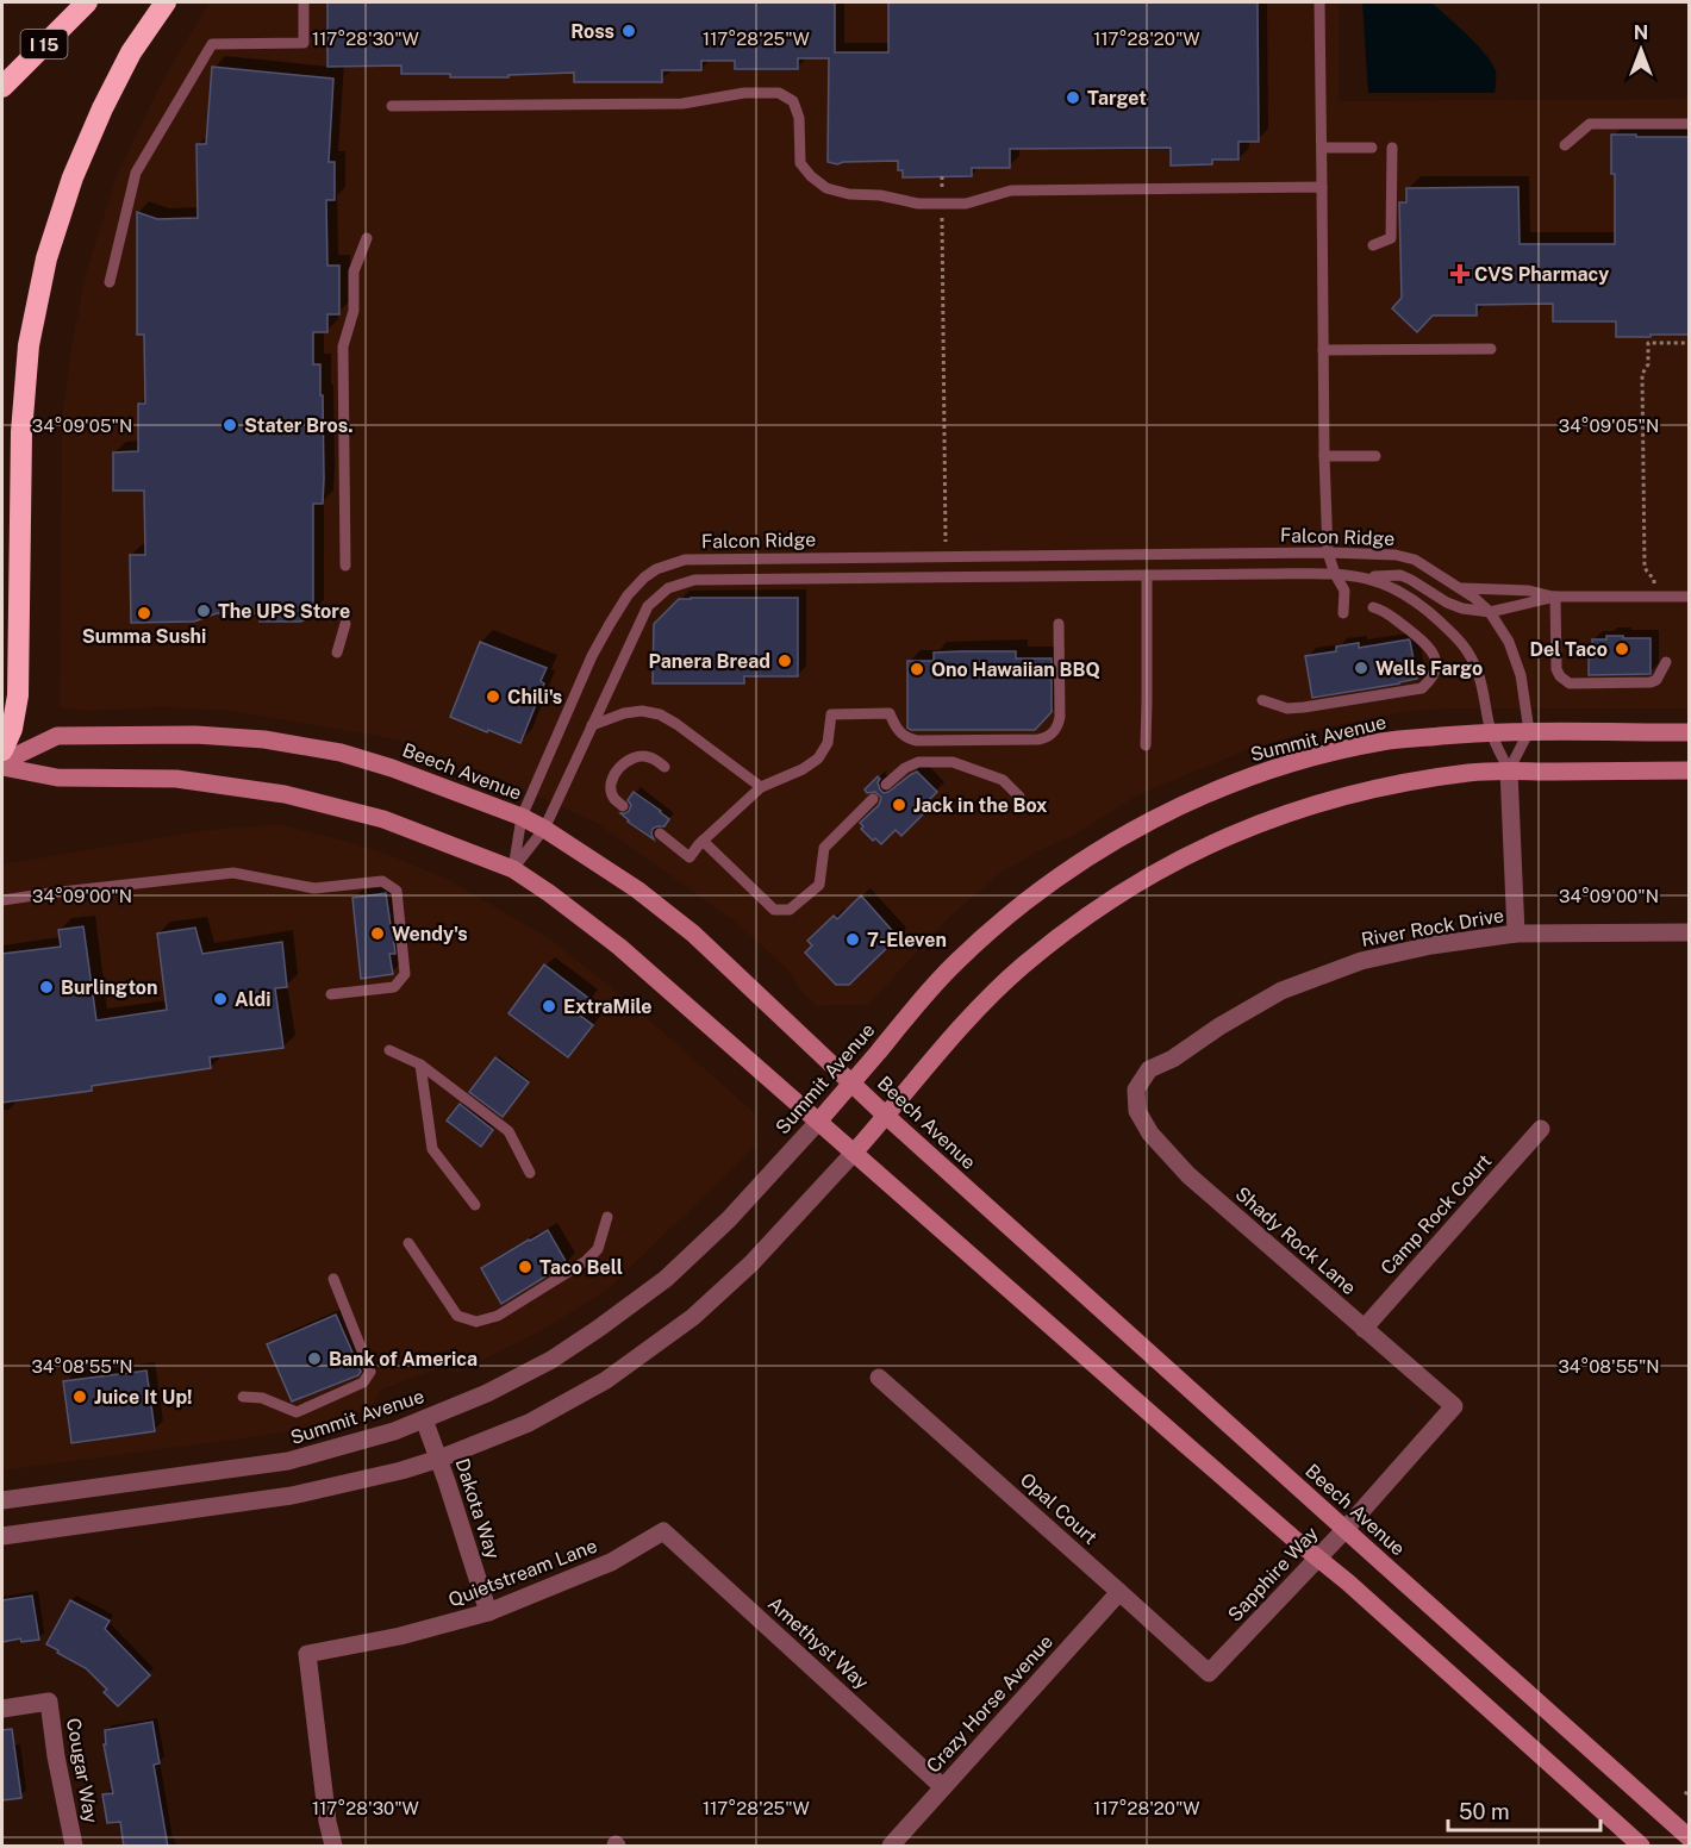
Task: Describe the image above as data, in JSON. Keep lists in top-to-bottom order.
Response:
{
  "streets": {
    "highway": ["I 15"],
    "main road": ["Summit Avenue", "Beech Avenue"],
    "street": [
      "River Rock Drive",
      "Camp Rock Court",
      "Shady Rock Lane",
      "Dakota Way",
      "Opal Court",
      "Quietstream Lane",
      "Sapphire Way",
      "Amethyst Way",
      "Crazy Horse Avenue",
      "Cougar Way"
    ],
    "lane": ["Falcon Ridge"]
  },
  "crossings": [
    ["Falcon Ridge", "Summit Avenue"],
    ["Falcon Ridge", "Beech Avenue"],
    ["Summit Avenue", "Beech Avenue"],
    ["Summit Avenue", "Dakota Way"],
    ["Beech Avenue", "Sapphire Way"],
    ["River Rock Drive", "Shady Rock Lane"],
    ["Camp Rock Court", "Shady Rock Lane"],
    ["Shady Rock Lane", "Sapphire Way"],
    ["Dakota Way", "Quietstream Lane"],
    ["Opal Court", "Sapphire Way"],
    ["Opal Court", "Crazy Horse Avenue"],
    ["Quietstream Lane", "Amethyst Way"],
    ["Amethyst Way", "Crazy Horse Avenue"]
  ],
  "places": {
    "other": [
      "Ross",
      "Target",
      "Stater Bros.",
      "The UPS Store",
      "Summa Sushi",
      "Del Taco",
      "Panera Bread",
      "Wells Fargo",
      "Ono Hawaiian BBQ",
      "Chili's",
      "Jack in the Box",
      "Wendy's",
      "7-Eleven",
      "Burlington",
      "Aldi",
      "ExtraMile",
      "Taco Bell",
      "Bank of America",
      "Juice It Up!"
    ],
    "health": ["CVS Pharmacy"]
  },
  "scale_bar": "50 m",
  "north": "top",
  "coordinates": [
    "117°28'30\"W",
    "117°28'25\"W",
    "117°28'20\"W",
    "34°09'05\"N",
    "34°09'00\"N",
    "34°08'55\"N"
  ]
}
